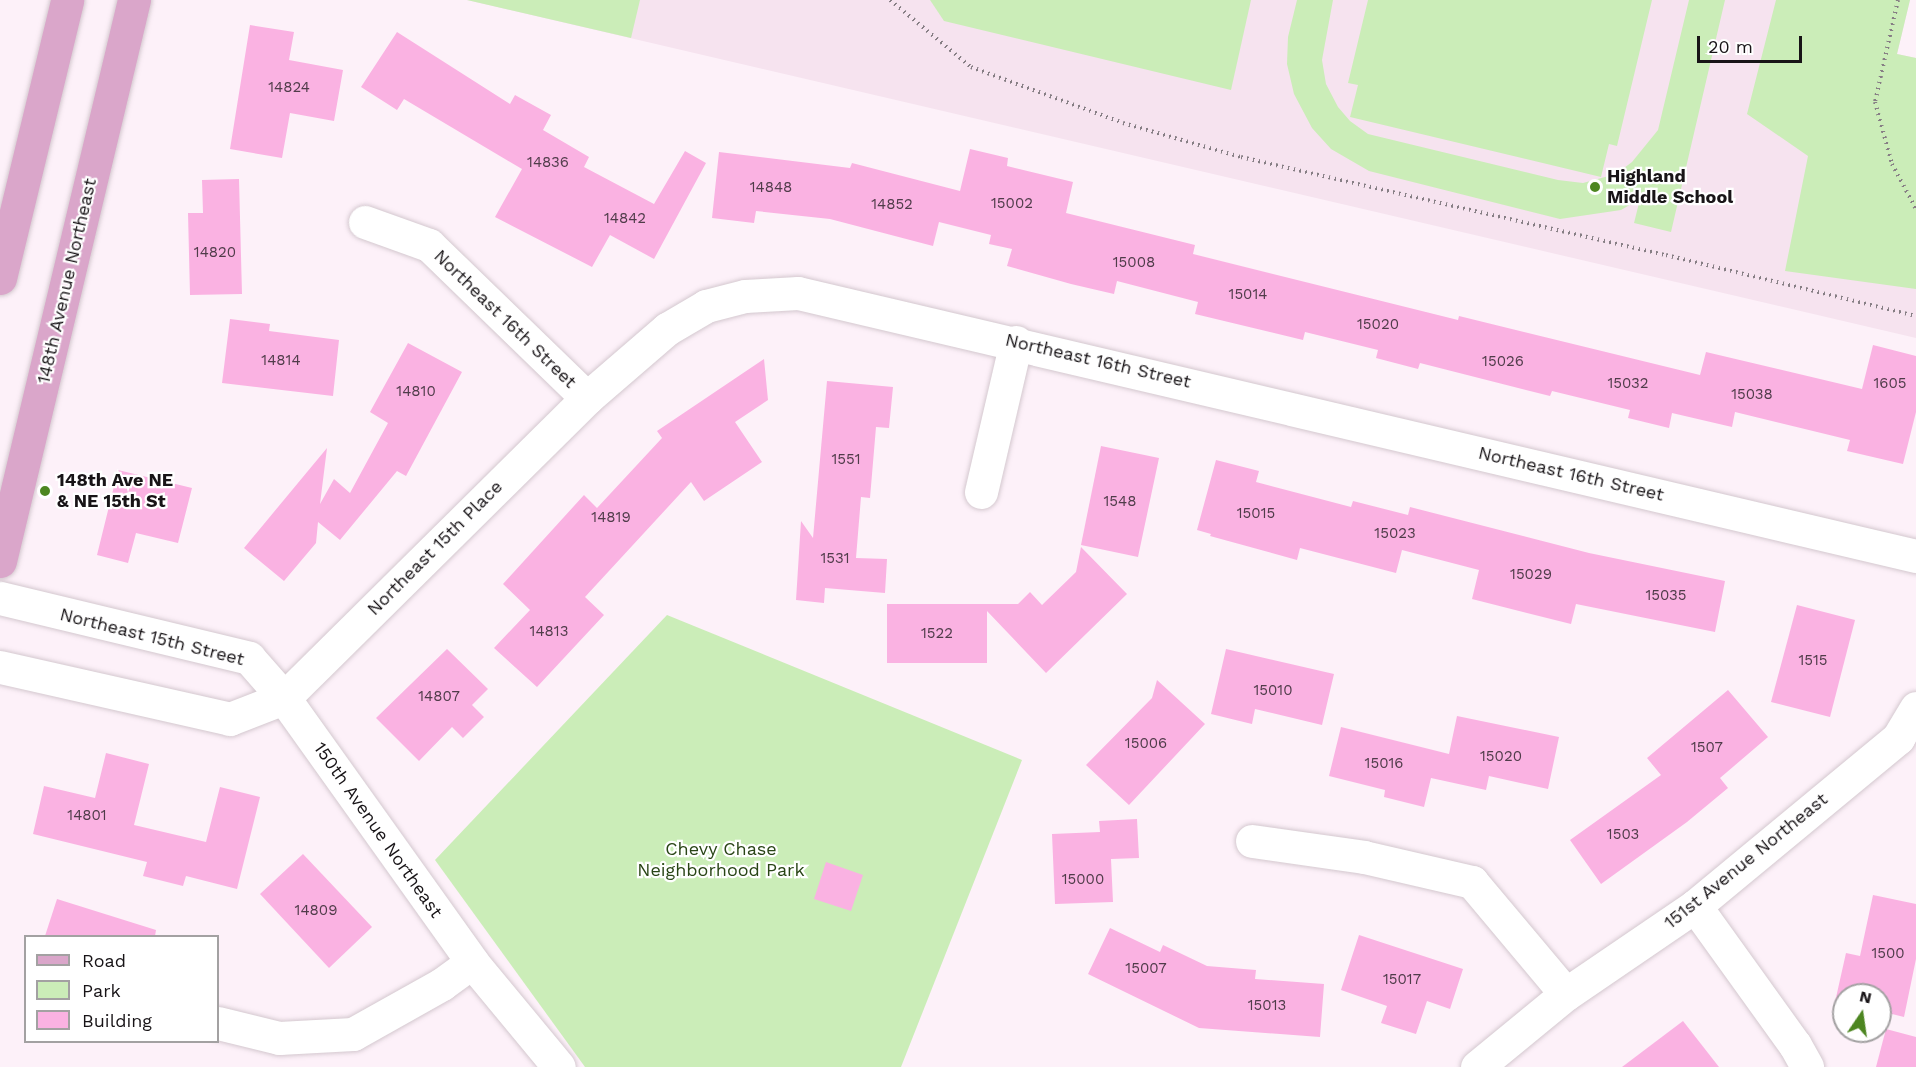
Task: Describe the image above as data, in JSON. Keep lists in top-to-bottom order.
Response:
{
  "streets": {
    "main road": ["148th Avenue Northeast"],
    "street": [
      "Northeast 16th Street",
      "Northeast 15th Place",
      "Northeast 15th Street",
      "150th Avenue Northeast",
      "151st Avenue Northeast"
    ]
  },
  "crossings": [
    ["Northeast 16th Street", "Northeast 15th Place"],
    ["Northeast 15th Place", "Northeast 15th Street"],
    ["Northeast 15th Place", "150th Avenue Northeast"],
    ["Northeast 15th Street", "150th Avenue Northeast"]
  ],
  "parks": ["Chevy Chase Neighborhood Park"],
  "places": ["Highland Middle School", "148th Ave NE & NE 15th St"],
  "house_numbers": [
    "14824",
    "14836",
    "14848",
    "15002",
    "14852",
    "14842",
    "14820",
    "15008",
    "15014",
    "15020",
    "14814",
    "15026",
    "15032",
    "1605",
    "14810",
    "15038",
    "1551",
    "1548",
    "15015",
    "14819",
    "15023",
    "1531",
    "15029",
    "15035",
    "14813",
    "1522",
    "1515",
    "15010",
    "14807",
    "15006",
    "1507",
    "15020",
    "15016",
    "14801",
    "1503",
    "15000",
    "14809",
    "1500",
    "15007",
    "15017",
    "15013"
  ],
  "legend": ["Road", "Park", "Building"],
  "scale_bar": "20 m",
  "north": "top"
}
